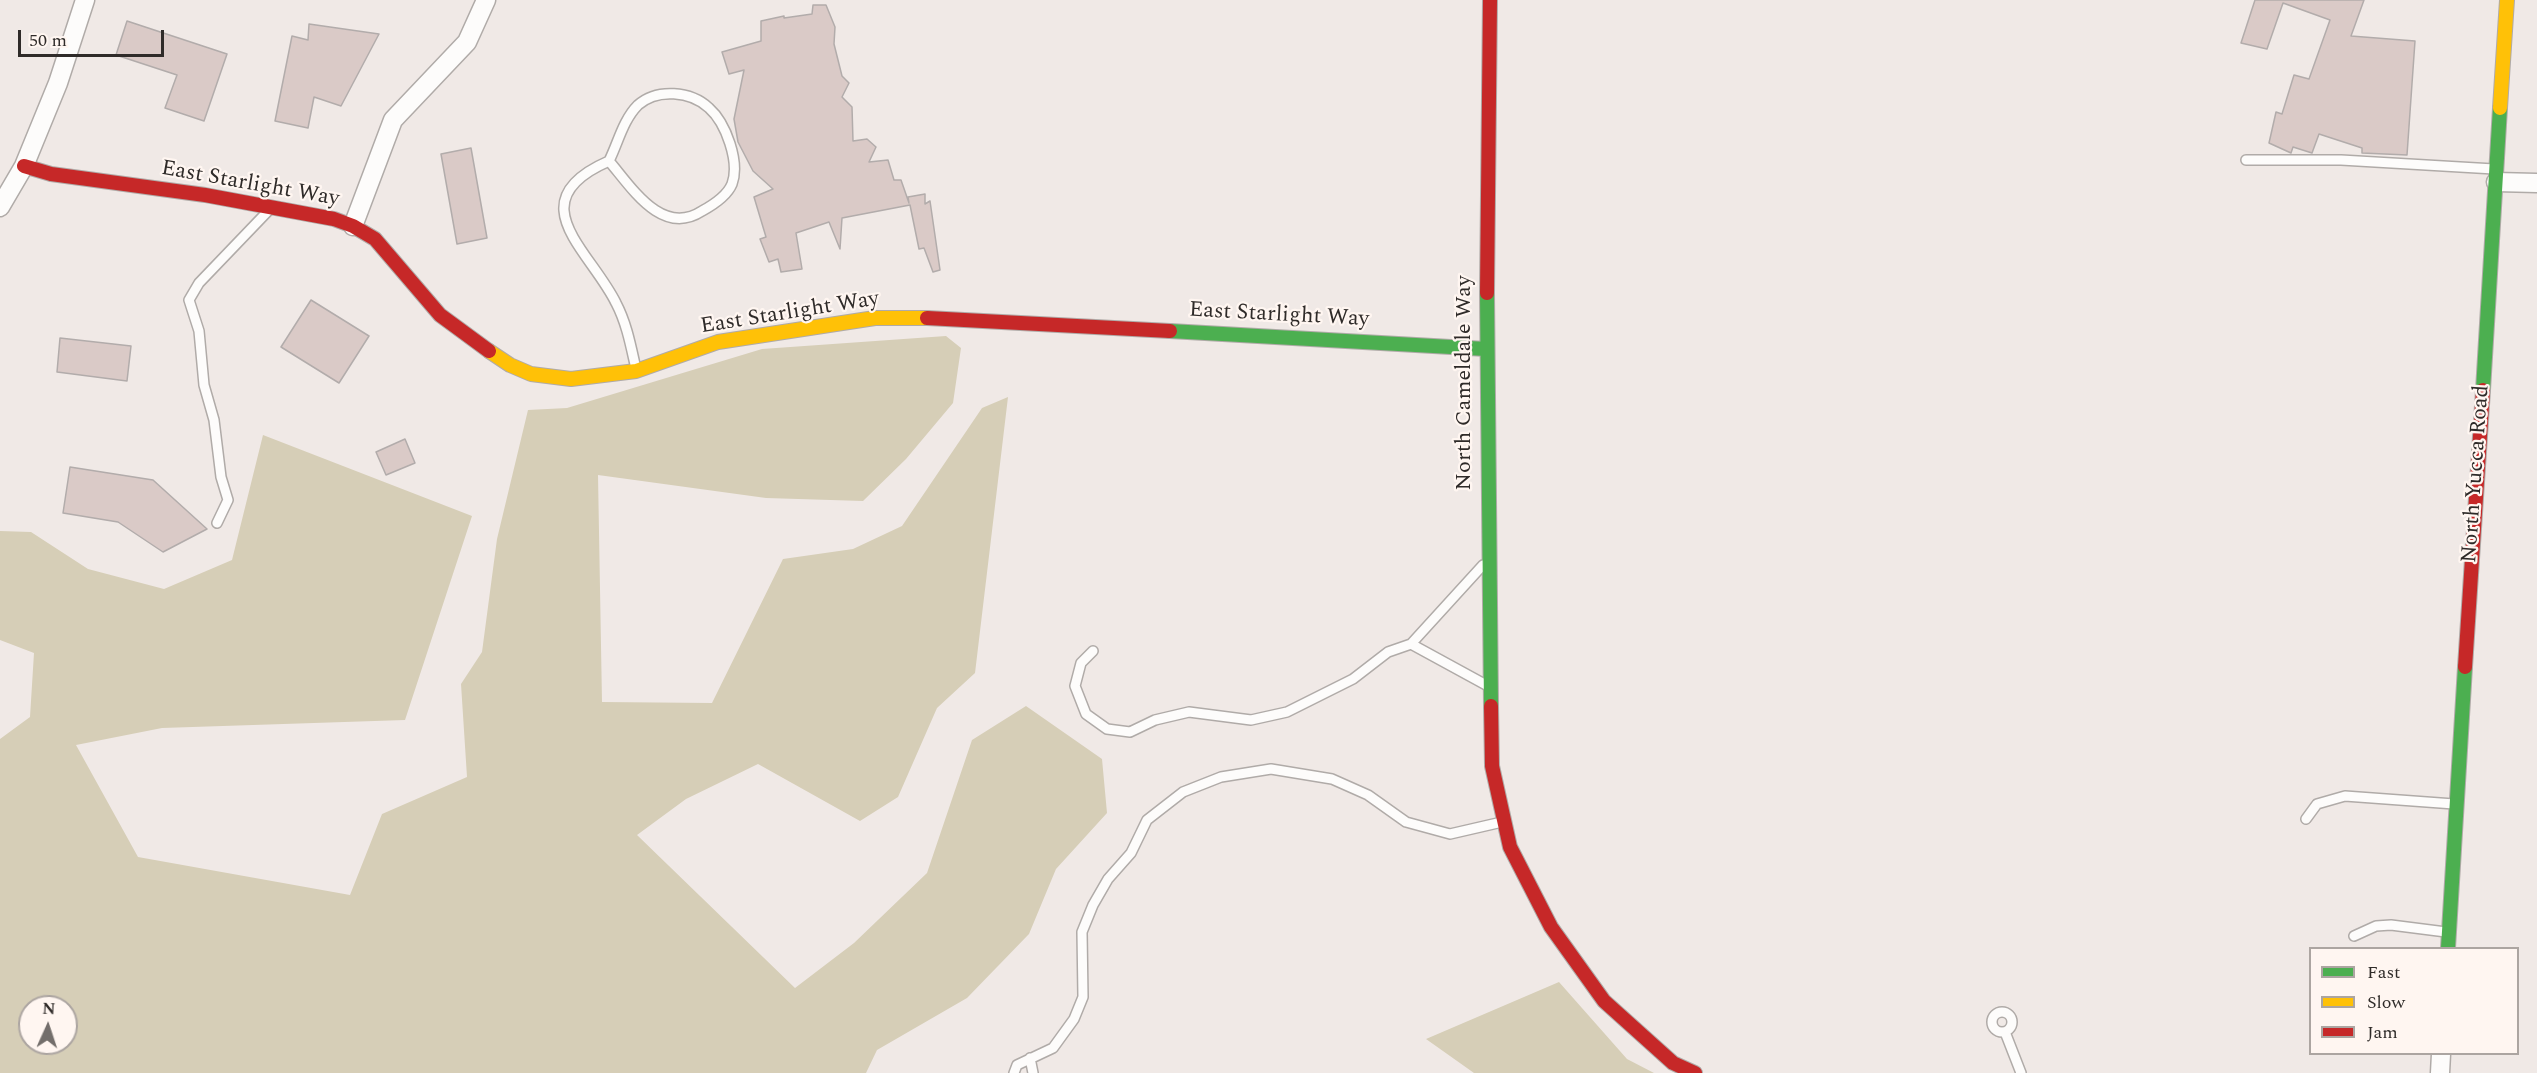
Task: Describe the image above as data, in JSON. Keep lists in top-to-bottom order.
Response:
{
  "streets": {
    "street": ["East Starlight Way", "North Cameldale Way", "North Yucca Road"]
  },
  "crossings": [
    ["East Starlight Way", "North Cameldale Way"]
  ],
  "legend": ["Fast", "Slow", "Jam"],
  "scale_bar": "50 m",
  "north": "top"
}
